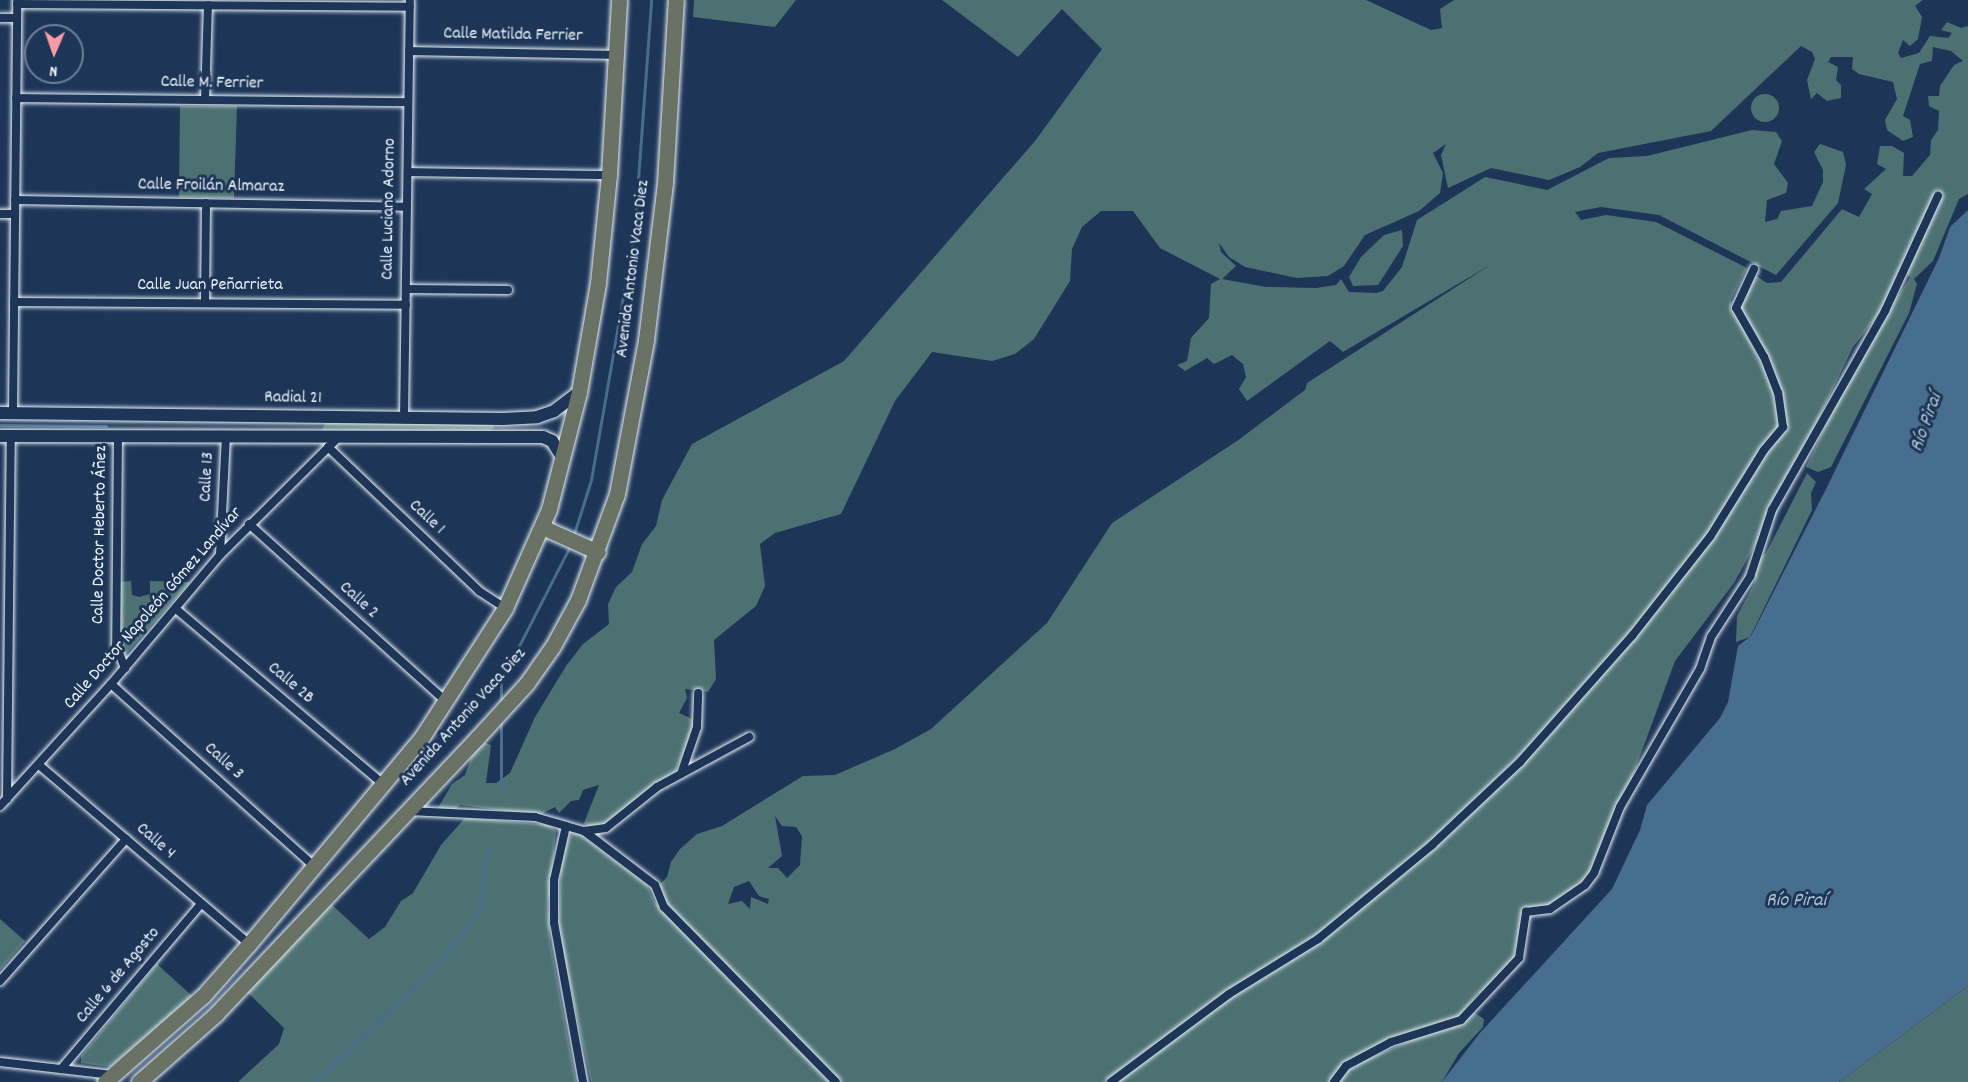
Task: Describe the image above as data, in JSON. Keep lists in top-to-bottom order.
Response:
{
  "streets": {
    "highway": ["Avenida Antonio Vaca Diez"],
    "street": [
      "Calle Matilda Ferrier",
      "Calle M. Ferrier",
      "Calle Froilán Almaraz",
      "Calle Luciano Adorno",
      "Calle Juan Peñarrieta",
      "Radial 21",
      "Calle 13",
      "Calle 1",
      "Calle Doctor Heberto Áñez",
      "Calle 2",
      "Calle Doctor Napoleón Gómez Landívar",
      "Calle 2B",
      "Calle 3",
      "Calle 4",
      "Calle 6 de Agosto"
    ]
  },
  "crossings": [
    ["Calle Matilda Ferrier", "Calle Luciano Adorno"],
    ["Calle Matilda Ferrier", "Avenida Antonio Vaca Diez"],
    ["Calle M. Ferrier", "Calle Luciano Adorno"],
    ["Calle Froilán Almaraz", "Calle Luciano Adorno"],
    ["Calle Luciano Adorno", "Calle Juan Peñarrieta"],
    ["Calle Luciano Adorno", "Radial 21"],
    ["Avenida Antonio Vaca Diez", "Radial 21"],
    ["Avenida Antonio Vaca Diez", "Calle 1"],
    ["Avenida Antonio Vaca Diez", "Calle 2"],
    ["Avenida Antonio Vaca Diez", "Calle 2B"],
    ["Avenida Antonio Vaca Diez", "Calle 3"],
    ["Avenida Antonio Vaca Diez", "Calle 4"],
    ["Radial 21", "Calle 13"],
    ["Radial 21", "Calle Doctor Heberto Áñez"],
    ["Radial 21", "Calle Doctor Napoleón Gómez Landívar"],
    ["Calle 13", "Calle Doctor Napoleón Gómez Landívar"],
    ["Calle 1", "Calle Doctor Napoleón Gómez Landívar"],
    ["Calle Doctor Heberto Áñez", "Calle Doctor Napoleón Gómez Landívar"],
    ["Calle 2", "Calle Doctor Napoleón Gómez Landívar"],
    ["Calle Doctor Napoleón Gómez Landívar", "Calle 2B"],
    ["Calle Doctor Napoleón Gómez Landívar", "Calle 3"],
    ["Calle Doctor Napoleón Gómez Landívar", "Calle 4"],
    ["Calle 4", "Calle 6 de Agosto"]
  ],
  "water": ["Río Piraí"],
  "north": "bottom"
}
